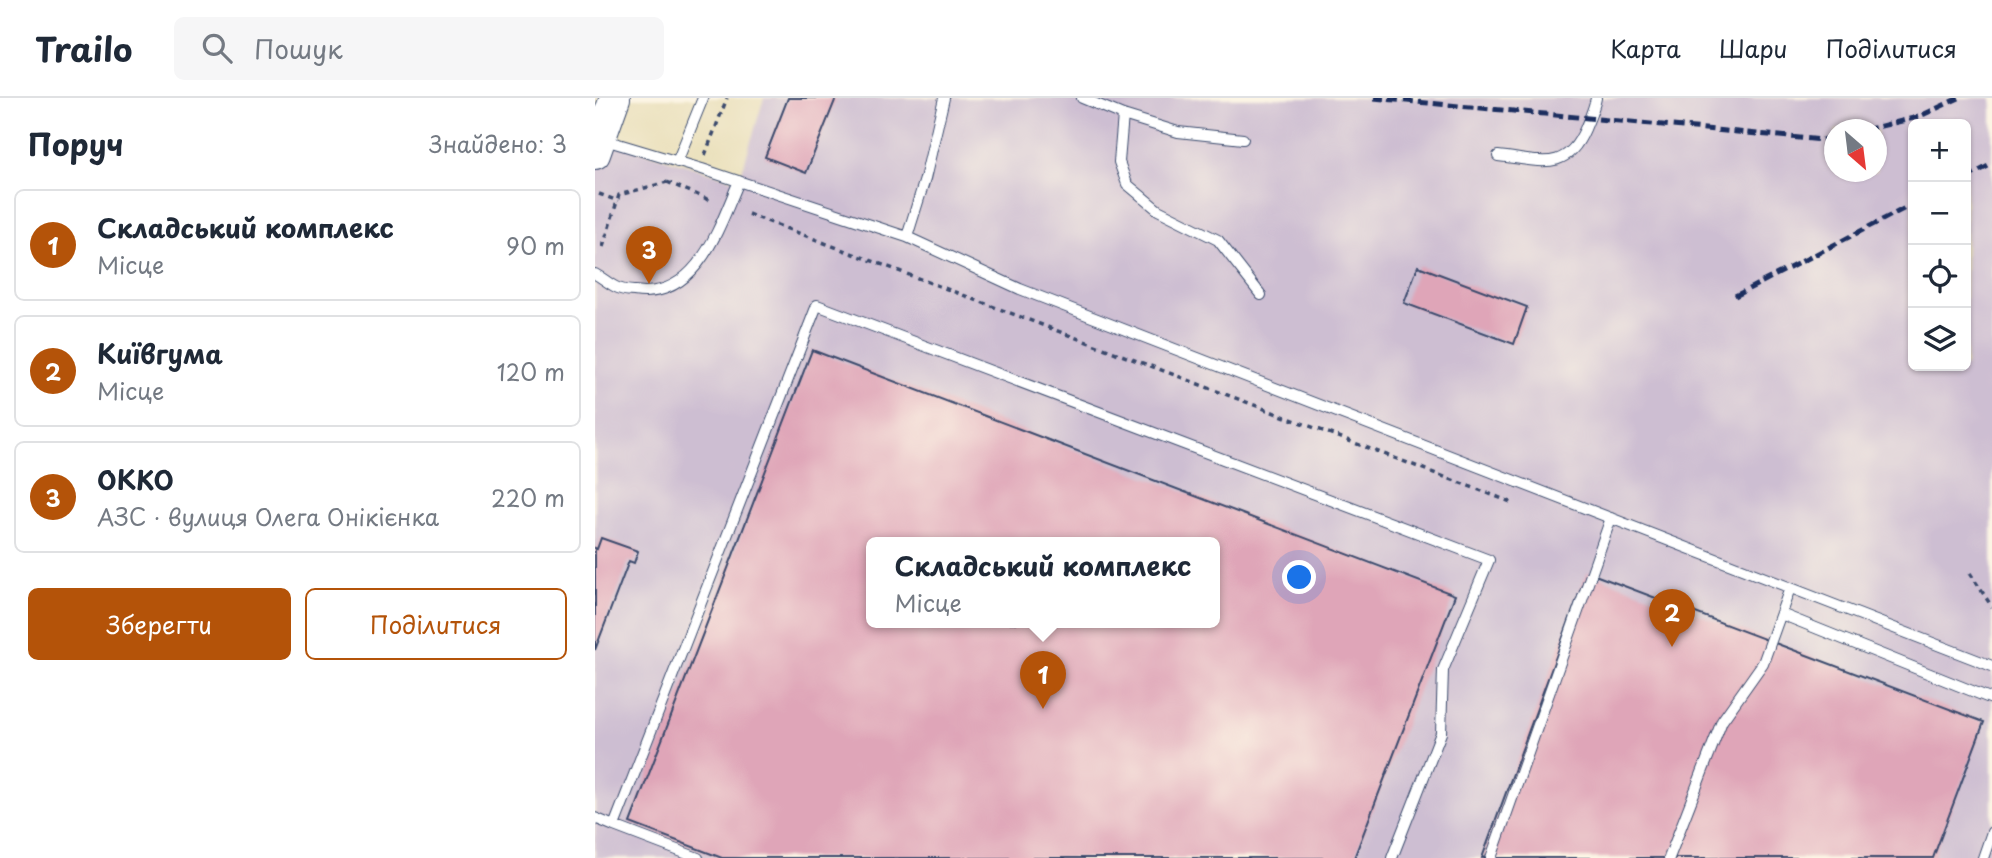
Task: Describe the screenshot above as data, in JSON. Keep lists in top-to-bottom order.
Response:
{
  "north": "bottom right",
  "page": {
    "header": "Trailo",
    "search": "Пошук",
    "nav": ["Карта", "Шари", "Поділитися"],
    "heading": ["Поруч", "Знайдено: 3"],
    "map_buttons": ["+", "−"],
    "list": [
      {
        "mark": "1",
        "name": "Складський комплекс",
        "note": "Місце",
        "value": "90 m"
      },
      {
        "mark": "2",
        "name": "Київгума",
        "note": "Місце",
        "value": "120 m"
      },
      {
        "mark": "3",
        "name": "ОККО",
        "note": "АЗС · вулиця Олега Онікієнка",
        "value": "220 m"
      }
    ],
    "pins": ["3", "2", "1"],
    "popup": ["Складський комплекс", "Місце"],
    "buttons": ["Зберегти", "Поділитися"]
  }
}
